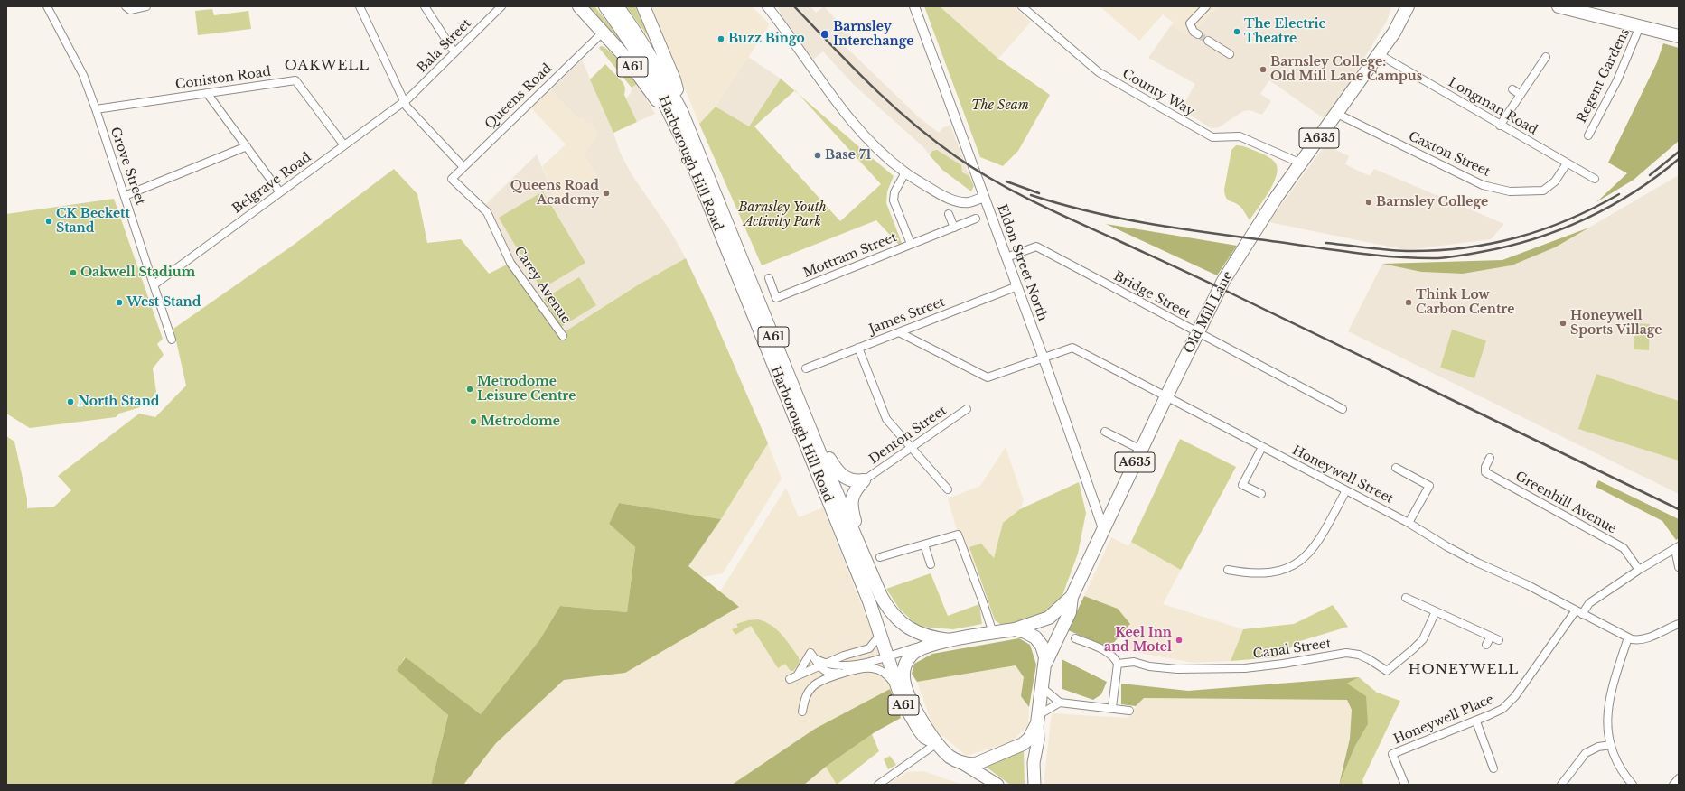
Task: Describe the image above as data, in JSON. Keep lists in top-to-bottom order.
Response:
{
  "streets": {
    "highway": [
      "A61",
      "A635",
      "Harborough Hill Road",
      "Old Mill Lane"
    ],
    "street": [
      "Bala Street",
      "Regent Gardens",
      "Coniston Road",
      "County Way",
      "Queens Road",
      "Longman Road",
      "Caxton Street",
      "Grove Street",
      "Belgrave Road",
      "Mottram Street",
      "Eldon Street North",
      "Carey Avenue",
      "Bridge Street",
      "James Street",
      "Denton Street",
      "Honeywell Street",
      "Greenhill Avenue",
      "Canal Street",
      "Honeywell Place"
    ]
  },
  "crossings": [
    ["Bala Street", "Belgrave Road"],
    ["A61", "Queens Road"],
    ["A61", "Harborough Hill Road"],
    ["Coniston Road", "Grove Street"],
    ["Coniston Road", "Belgrave Road"],
    ["County Way", "Old Mill Lane"],
    ["Queens Road", "Carey Avenue"],
    ["Longman Road", "Caxton Street"],
    ["Longman Road", "Old Mill Lane"],
    ["Caxton Street", "Old Mill Lane"],
    ["Harborough Hill Road", "Old Mill Lane"],
    ["Grove Street", "Belgrave Road"],
    ["Eldon Street North", "Bridge Street"],
    ["Eldon Street North", "Old Mill Lane"],
    ["Eldon Street North", "James Street"],
    ["Eldon Street North", "Honeywell Street"],
    ["Bridge Street", "Old Mill Lane"],
    ["Old Mill Lane", "Honeywell Street"],
    ["James Street", "Honeywell Street"],
    ["Honeywell Street", "Honeywell Place"],
    ["Greenhill Avenue", "Honeywell Place"]
  ],
  "districts": ["OAKWELL", "HONEYWELL"],
  "parks": ["The Seam", "Barnsley Youth Activity Park"],
  "places": [
    "The Electric Theatre",
    "Barnsley Interchange",
    "Buzz Bingo",
    "Barnsley College: Old Mill Lane Campus",
    "Base 71",
    "Queens Road Academy",
    "Barnsley College",
    "CK Beckett Stand",
    "Oakwell Stadium",
    "West Stand",
    "Think Low Carbon Centre",
    "Honeywell Sports Village",
    "Metrodome Leisure Centre",
    "North Stand",
    "Metrodome",
    "Keel Inn and Motel"
  ]
}
